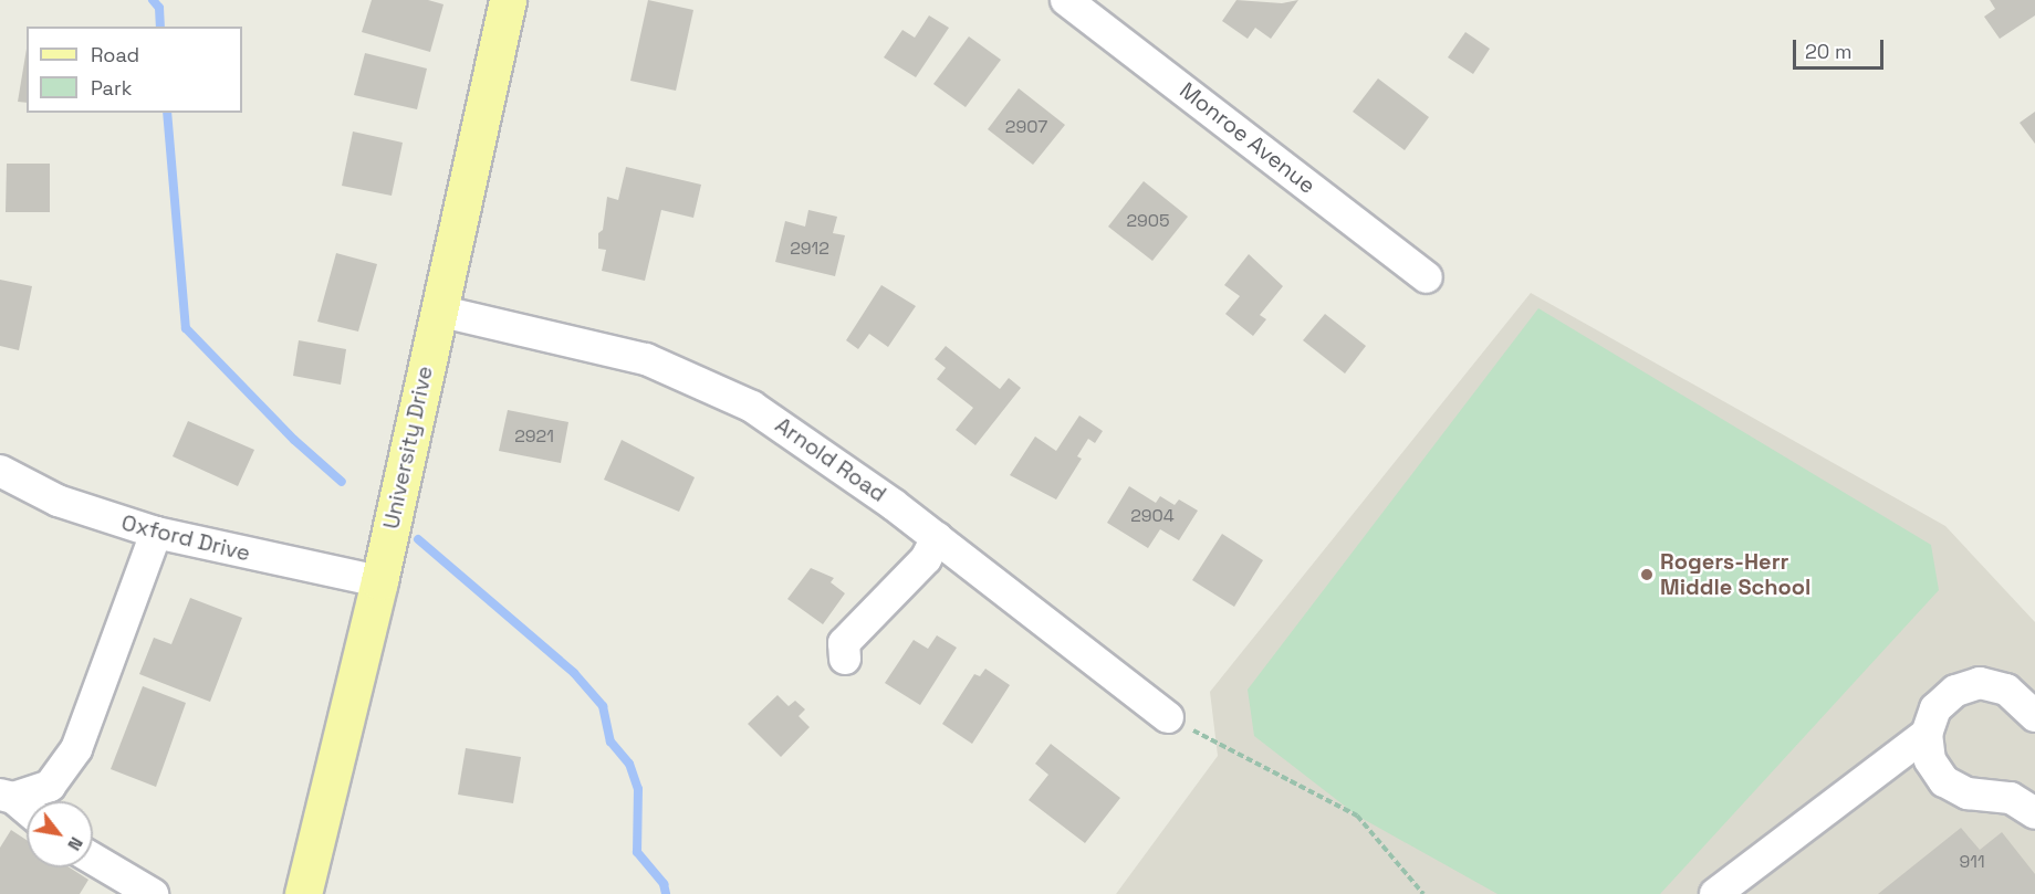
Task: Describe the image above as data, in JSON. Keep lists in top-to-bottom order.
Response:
{
  "streets": {
    "main road": ["University Drive"],
    "street": ["Monroe Avenue", "Arnold Road", "Oxford Drive"]
  },
  "crossings": [
    ["University Drive", "Arnold Road"],
    ["University Drive", "Oxford Drive"]
  ],
  "places": ["Rogers-Herr Middle School"],
  "house_numbers": [
    "2907",
    "2905",
    "2912",
    "2921",
    "2904",
    "911"
  ],
  "legend": ["Road", "Park"],
  "scale_bar": "20 m",
  "north": "bottom right"
}
